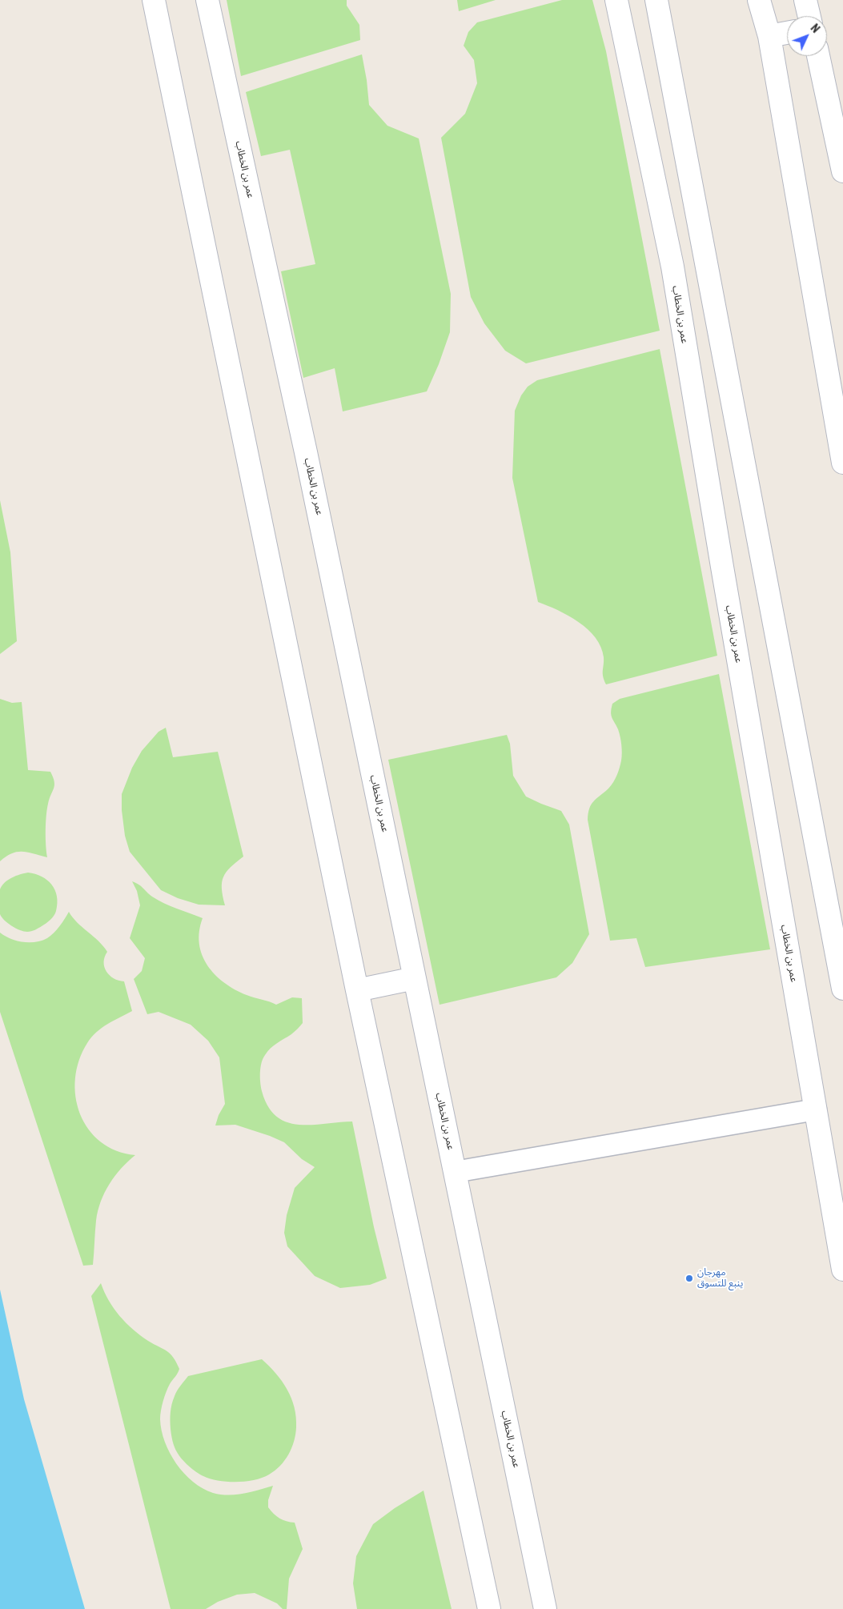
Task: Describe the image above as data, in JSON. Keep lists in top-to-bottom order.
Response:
{
  "streets": {
    "main road": ["عمر بن الخطاب"]
  },
  "places": ["مهرجان ينبع للتسوق"],
  "north": "top right"
}
